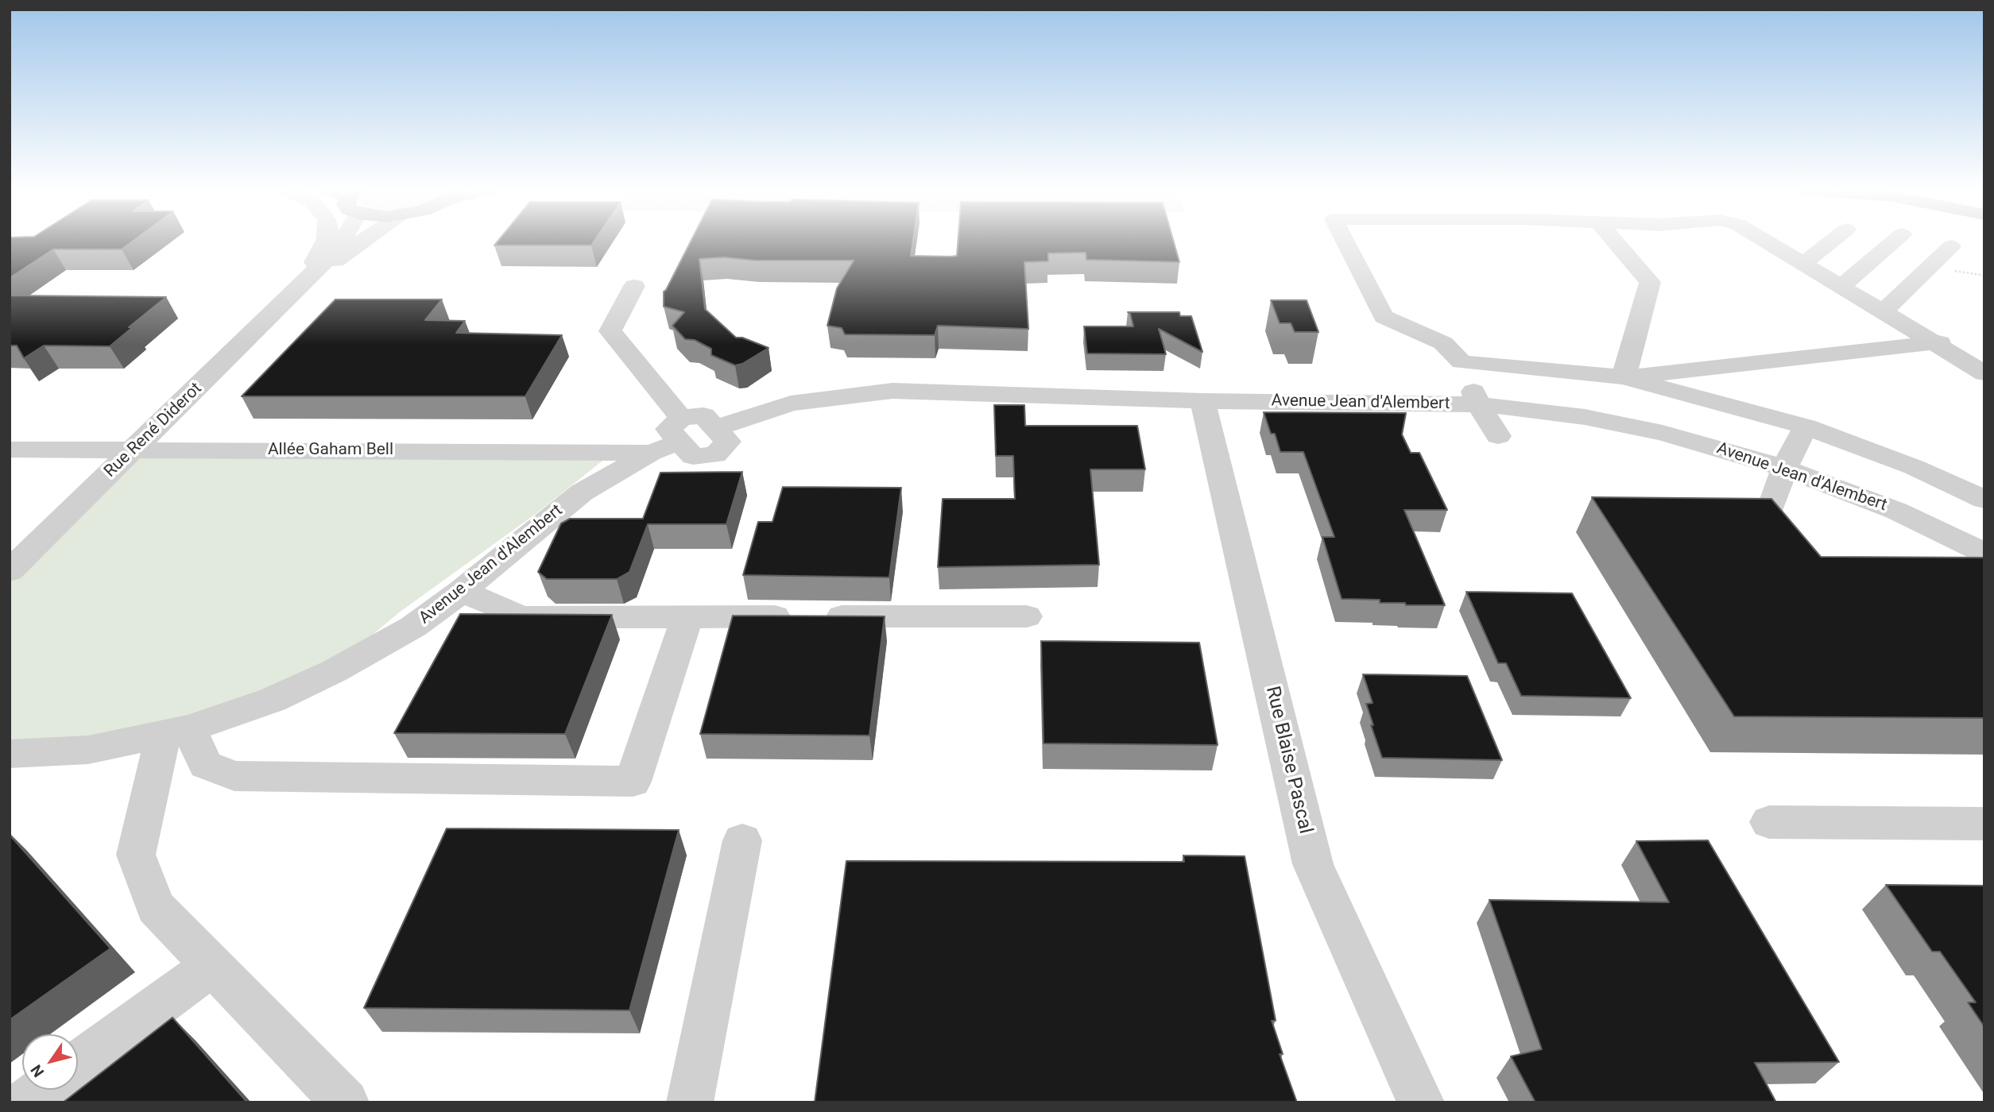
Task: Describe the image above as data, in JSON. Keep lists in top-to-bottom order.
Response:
{
  "streets": {
    "street": [
      "Avenue Jean d'Alembert",
      "Rue René Diderot",
      "Allée Gaham Bell",
      "Rue Blaise Pascal"
    ]
  },
  "crossings": [
    ["Avenue Jean d'Alembert", "Allée Gaham Bell"],
    ["Avenue Jean d'Alembert", "Rue Blaise Pascal"],
    ["Rue René Diderot", "Allée Gaham Bell"]
  ],
  "north": "bottom left"
}
